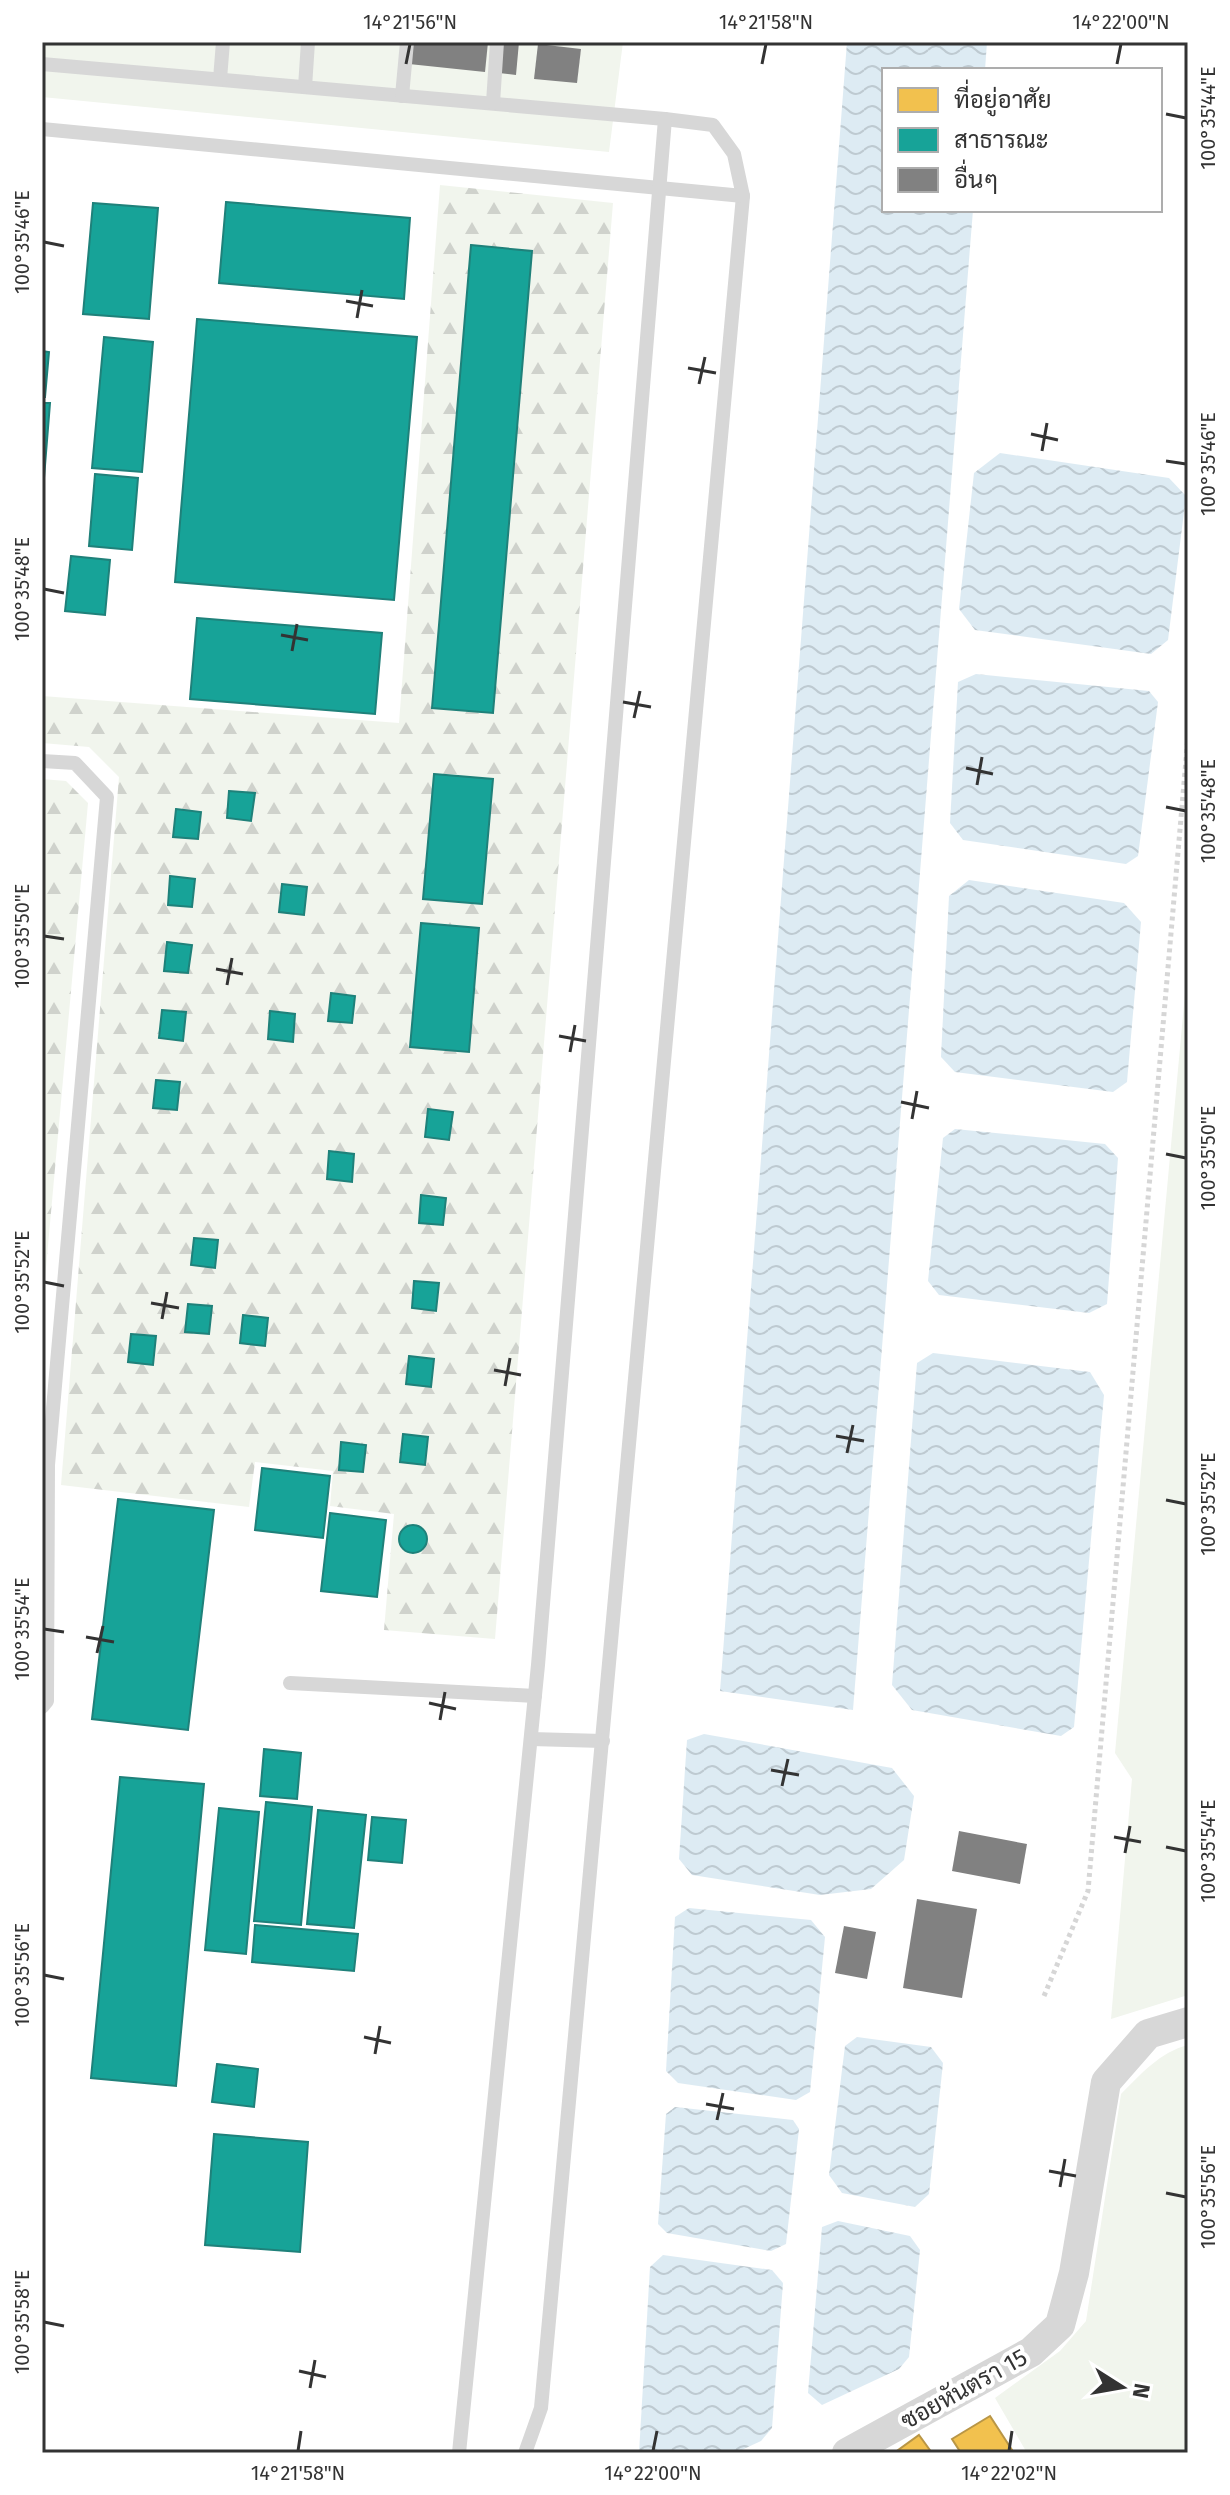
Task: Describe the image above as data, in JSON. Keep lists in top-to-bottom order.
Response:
{
  "streets": {
    "street": ["ซอยหันตรา 15"]
  },
  "legend": ["ที่อยู่อาศัย", "สาธารณะ", "อื่นๆ"],
  "north": "right",
  "coordinates": [
    "14°21'56\"N",
    "14°21'58\"N",
    "14°22'00\"N",
    "100°35'44\"E",
    "100°35'46\"E",
    "100°35'48\"E",
    "100°35'50\"E",
    "100°35'52\"E",
    "100°35'54\"E",
    "100°35'56\"E",
    "100°35'58\"E",
    "14°22'02\"N"
  ]
}
